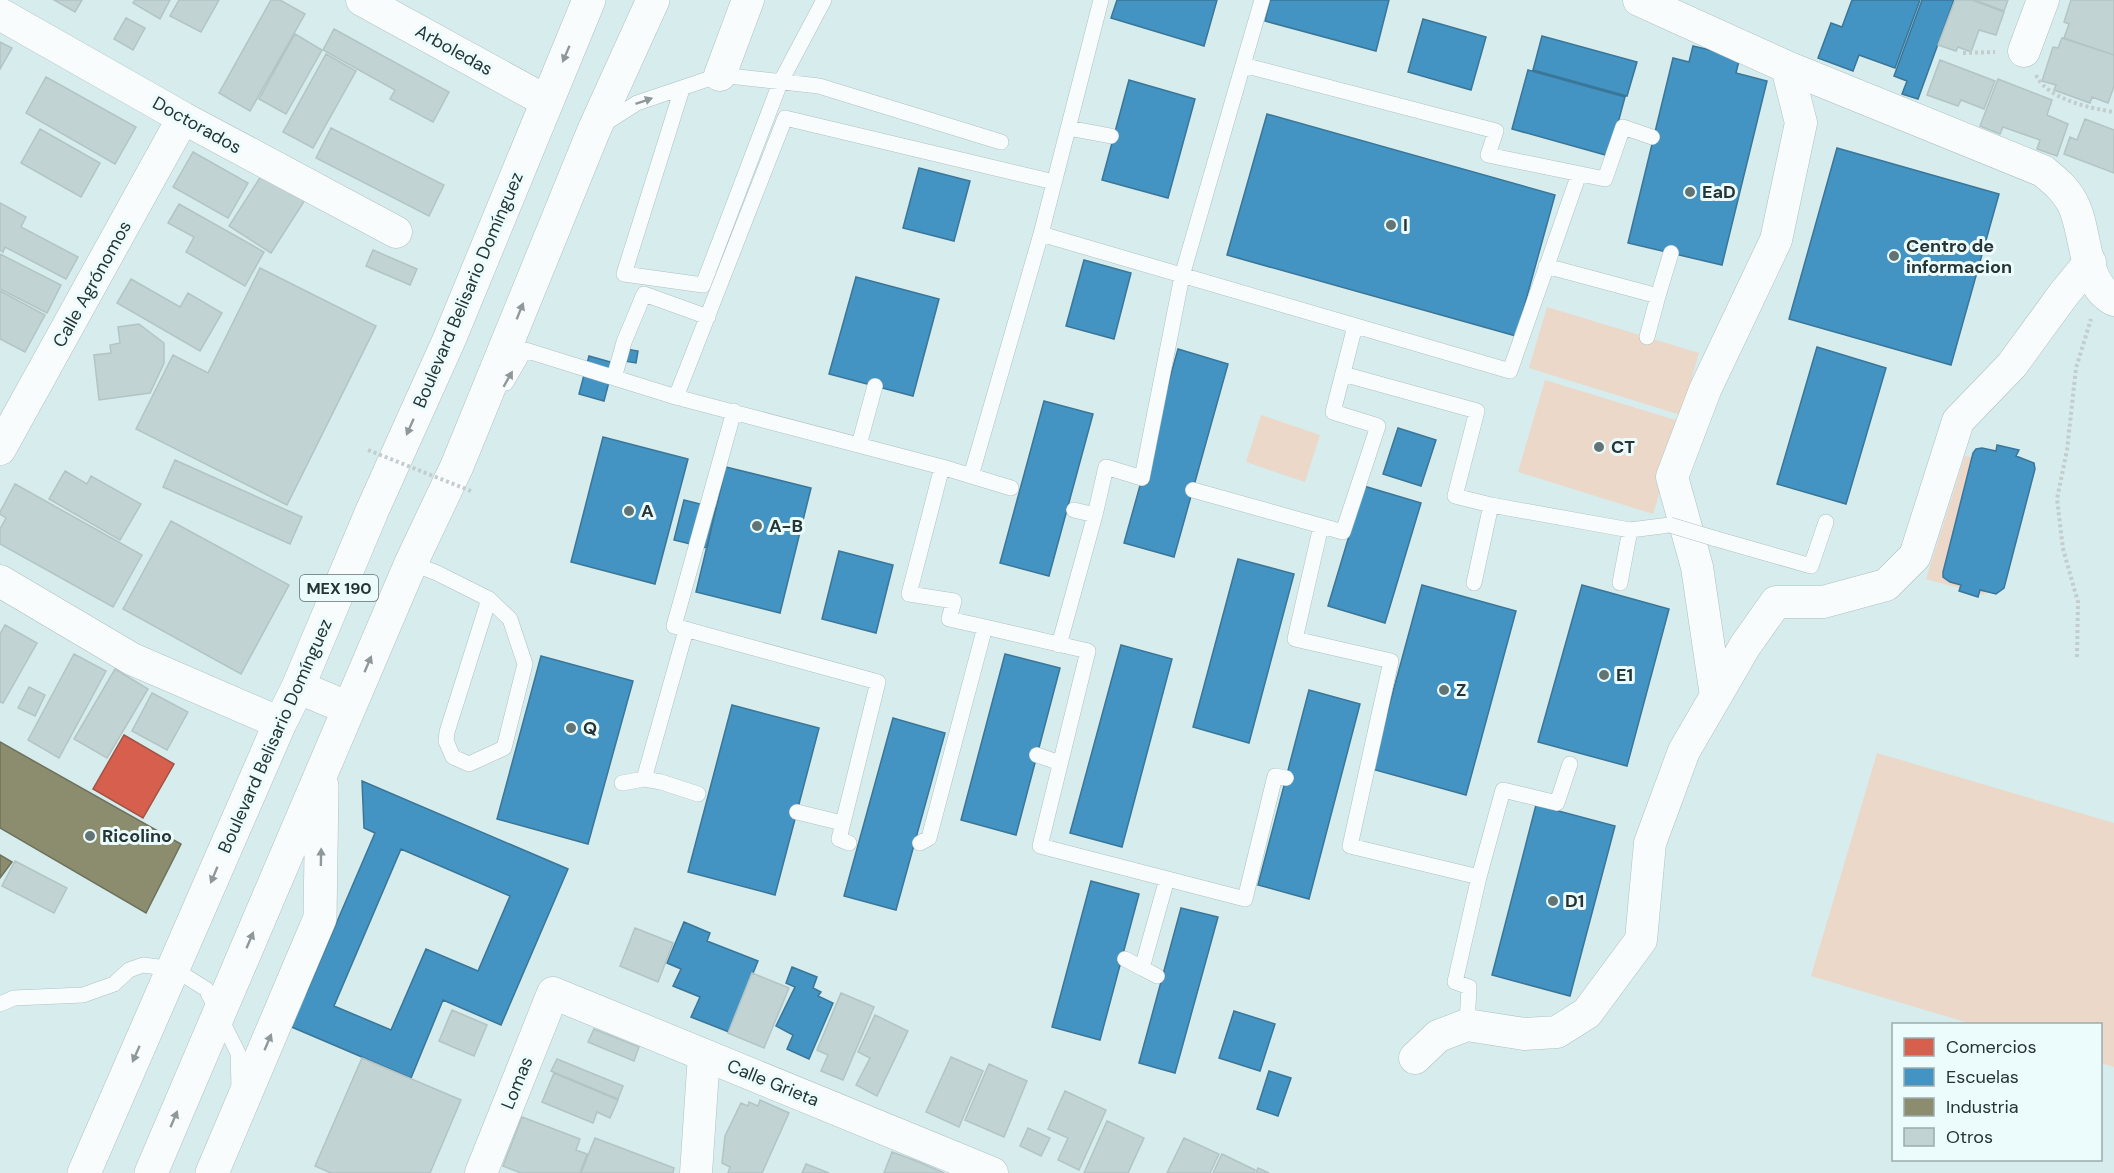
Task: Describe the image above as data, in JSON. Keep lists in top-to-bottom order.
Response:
{
  "streets": {
    "main road": ["Boulevard Belisario Domínguez", "MEX 190"],
    "street": [
      "Arboledas",
      "Doctorados",
      "Calle Agrónomos",
      "Lomas",
      "Calle Grieta"
    ]
  },
  "crossings": [
    ["Arboledas", "Boulevard Belisario Domínguez"],
    ["Doctorados", "Calle Agrónomos"],
    ["Lomas", "Calle Grieta"]
  ],
  "places": [
    "EaD",
    "I",
    "Centro de informacion",
    "CT",
    "A",
    "A-B",
    "E1",
    "Z",
    "Q",
    "Ricolino",
    "D1"
  ],
  "legend": [
    "Comercios",
    "Escuelas",
    "Industria",
    "Otros"
  ]
}
